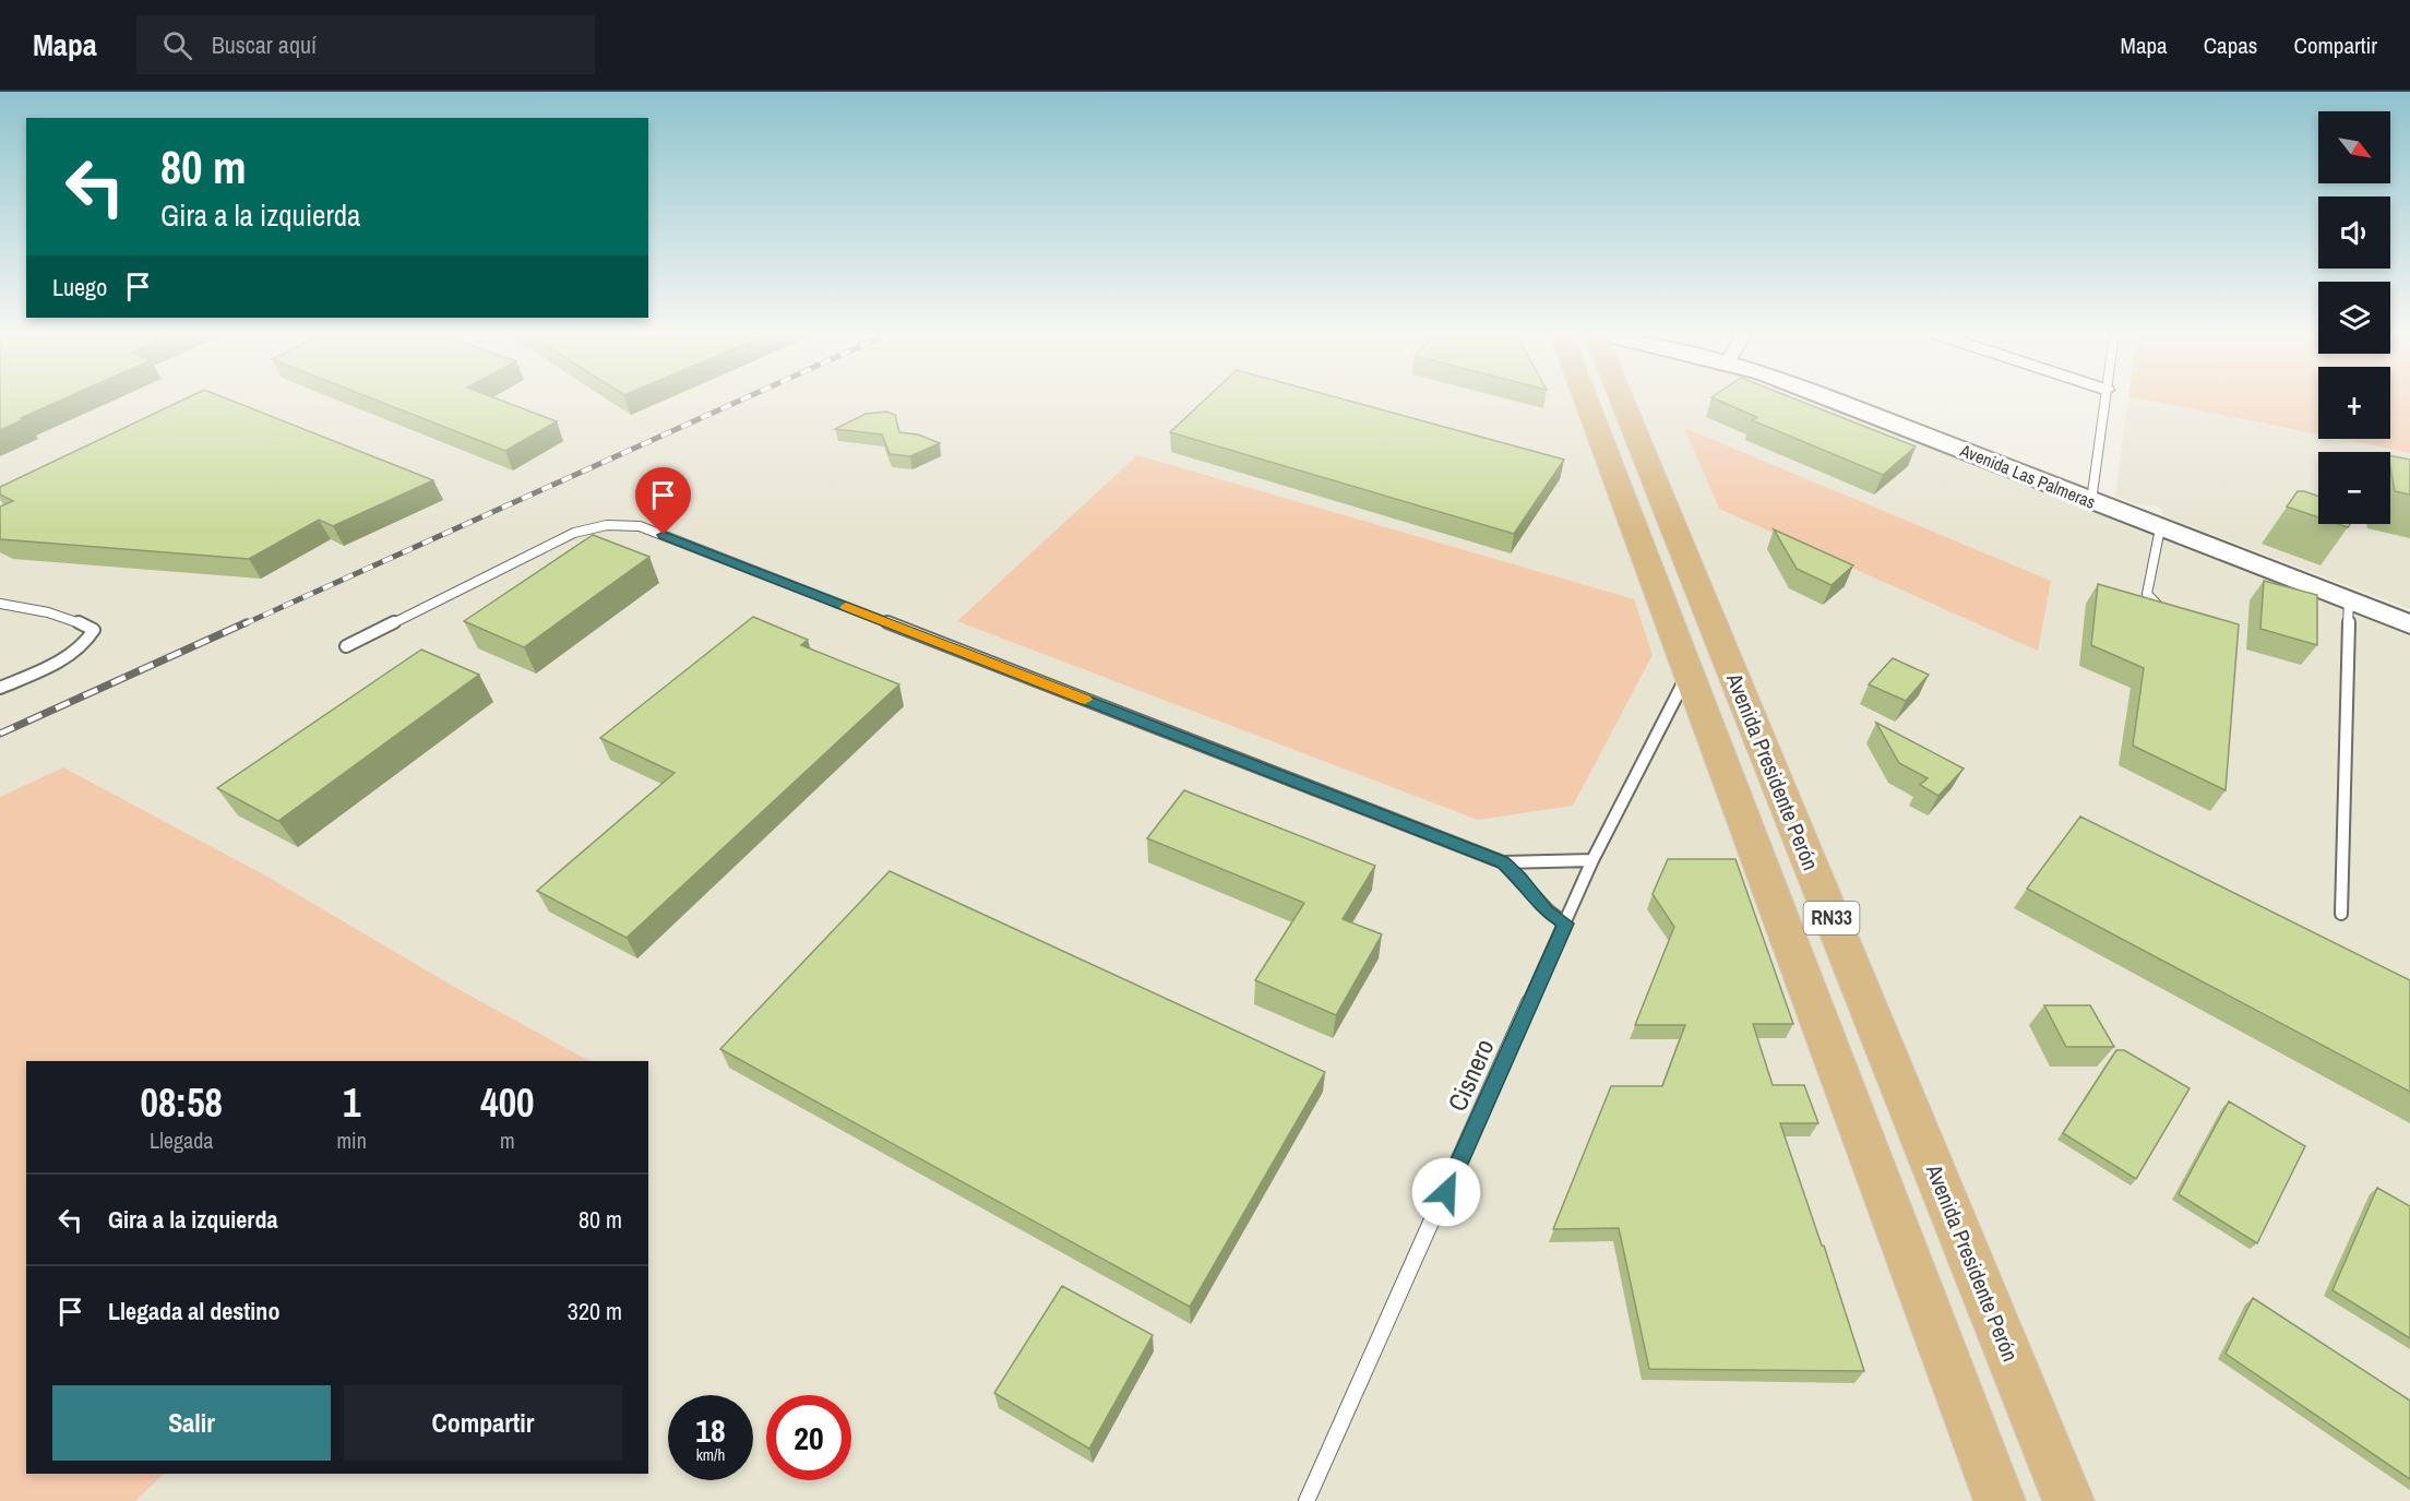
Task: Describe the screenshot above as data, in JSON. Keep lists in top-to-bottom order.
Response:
{
  "streets": {
    "main road": ["Avenida Las Palmeras", "Avenida Presidente Perón", "RN33"],
    "lane": ["Cisnero"]
  },
  "crossings": [
    ["Avenida Presidente Perón", "Cisnero"]
  ],
  "north": "bottom right",
  "page": {
    "header": "Mapa",
    "search": "Buscar aquí",
    "nav": ["Mapa", "Capas", "Compartir"],
    "map_buttons": ["+", "−"],
    "turn": ["80 m", "Gira a la izquierda"],
    "then": "Luego",
    "eta": [
      "08:58",
      "Llegada",
      "1",
      "min",
      "400",
      "m"
    ],
    "list": [
      {
        "name": "Gira a la izquierda",
        "value": "80 m"
      },
      {
        "name": "Llegada al destino",
        "value": "320 m"
      }
    ],
    "buttons": ["Salir", "Compartir"],
    "speed": "18 km/h",
    "limit": "20"
  }
}
